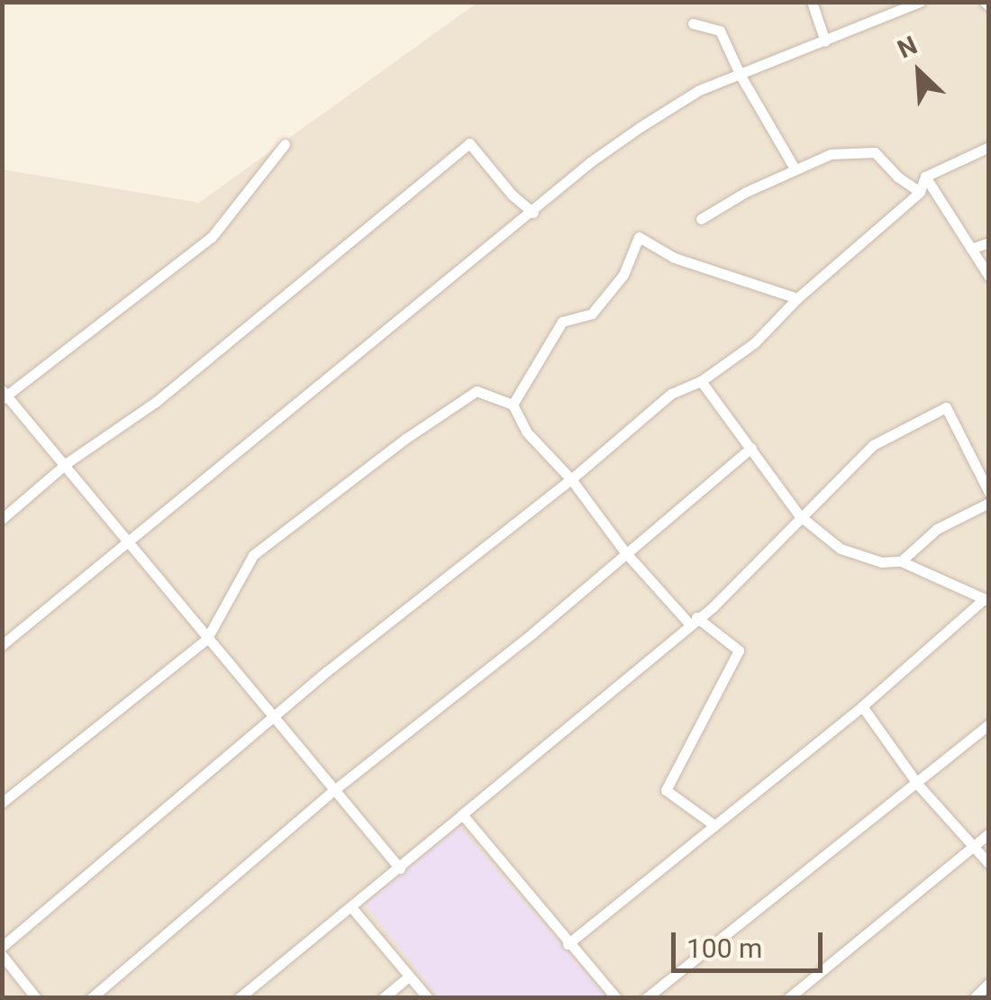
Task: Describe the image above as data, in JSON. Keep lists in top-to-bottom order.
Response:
{
  "scale_bar": "100 m",
  "north": "top left"
}
